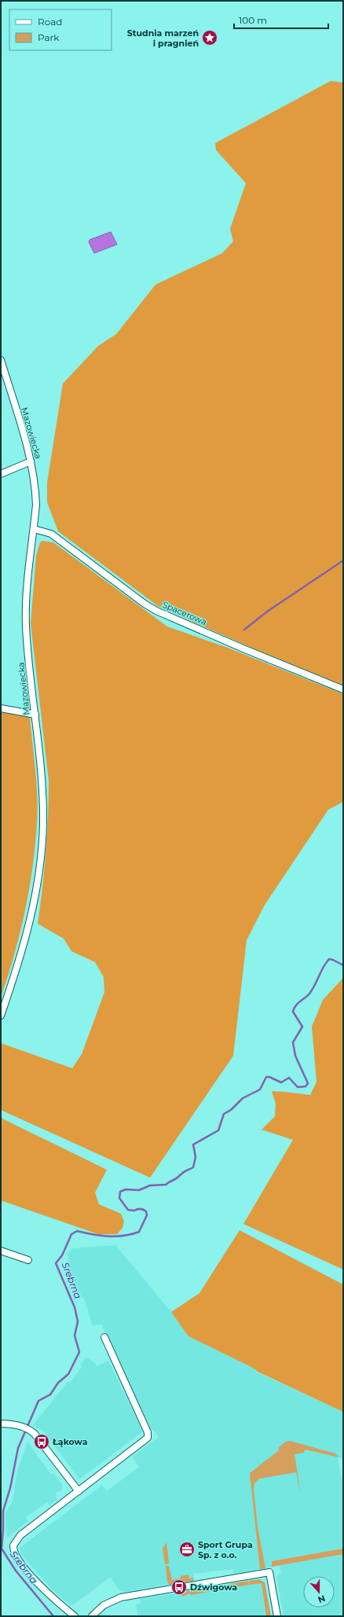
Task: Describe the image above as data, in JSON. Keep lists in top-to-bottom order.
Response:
{
  "streets": {
    "street": ["Mazowiecka", "Spacerowa"]
  },
  "crossings": [
    ["Mazowiecka", "Spacerowa"]
  ],
  "water": ["Srebrna"],
  "places": {
    "place": ["Studnia marzeń i pragnień"],
    "bus stop": ["Łąkowa", "Dźwigowa"],
    "office": ["Sport Grupa Sp. z o.o."]
  },
  "legend": ["Road", "Park"],
  "scale_bar": "100 m",
  "north": "bottom"
}
